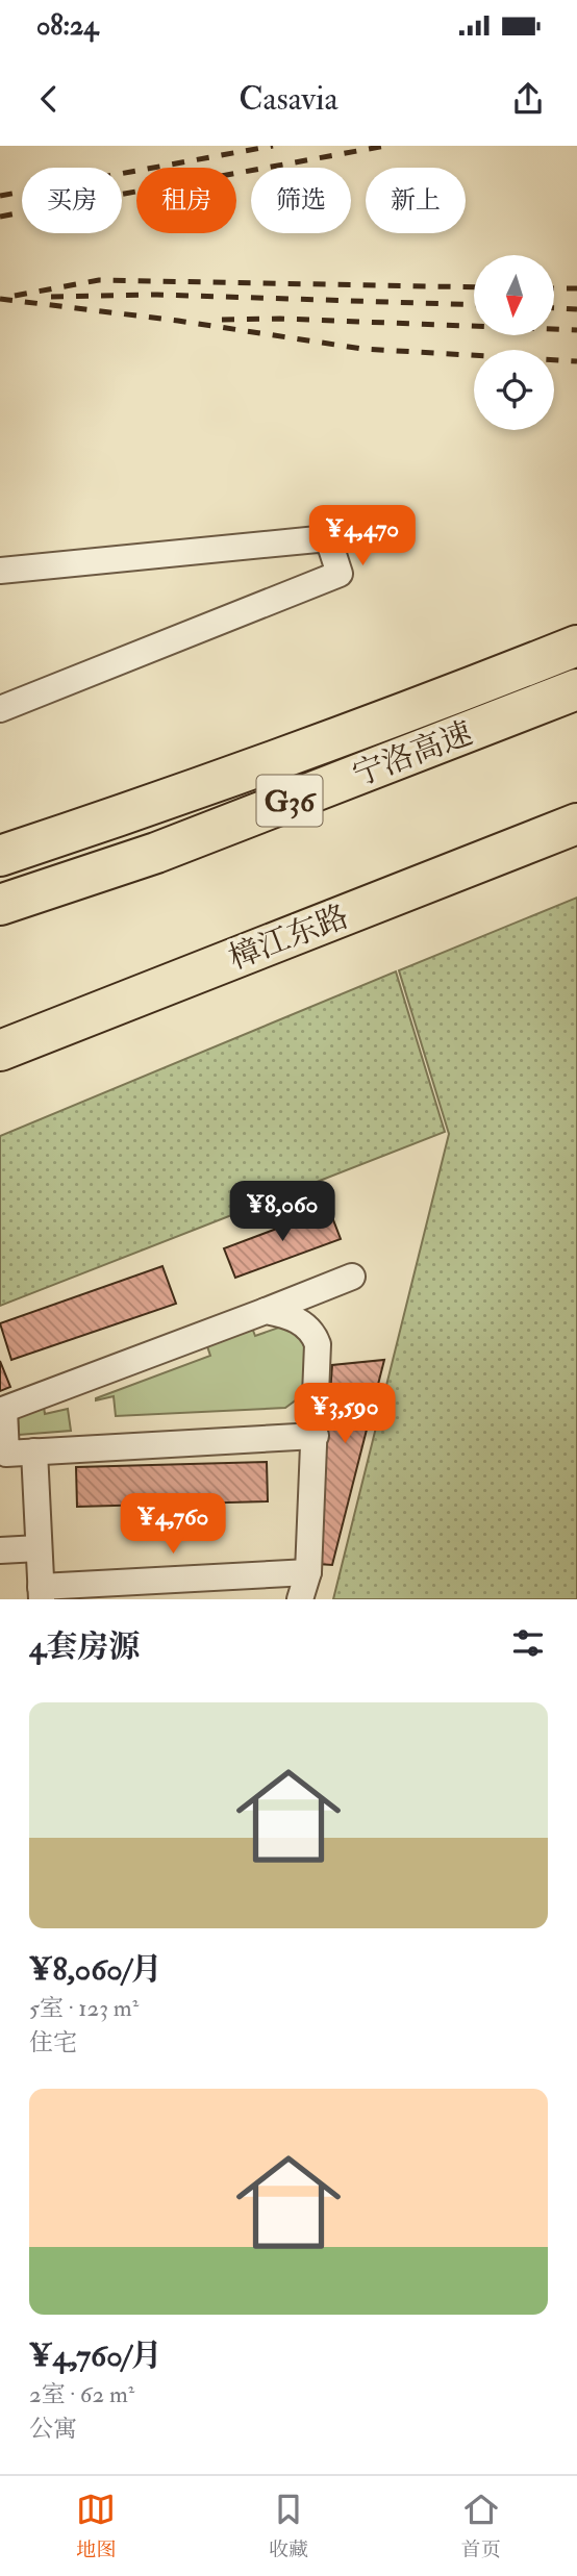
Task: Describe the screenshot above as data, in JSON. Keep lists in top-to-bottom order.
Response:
{
  "streets": {
    "main road": ["宁洛高速", "G36", "樟江东路"]
  },
  "north": "bottom",
  "page": {
    "status": "08:24",
    "header": "Casavia",
    "chip": [
      "买房",
      "租房",
      "筛选",
      "新上"
    ],
    "price": [
      "¥4,470",
      "¥8,060",
      "¥3,590",
      "¥4,760"
    ],
    "heading": "4套房源",
    "list": [
      {
        "name": "¥8,060/月",
        "note": "5室 · 123 m² · 住宅"
      },
      {
        "name": "¥4,760/月",
        "note": "2室 · 62 m² · 公寓"
      }
    ],
    "tabs": ["地图", "收藏", "首页"]
  }
}
